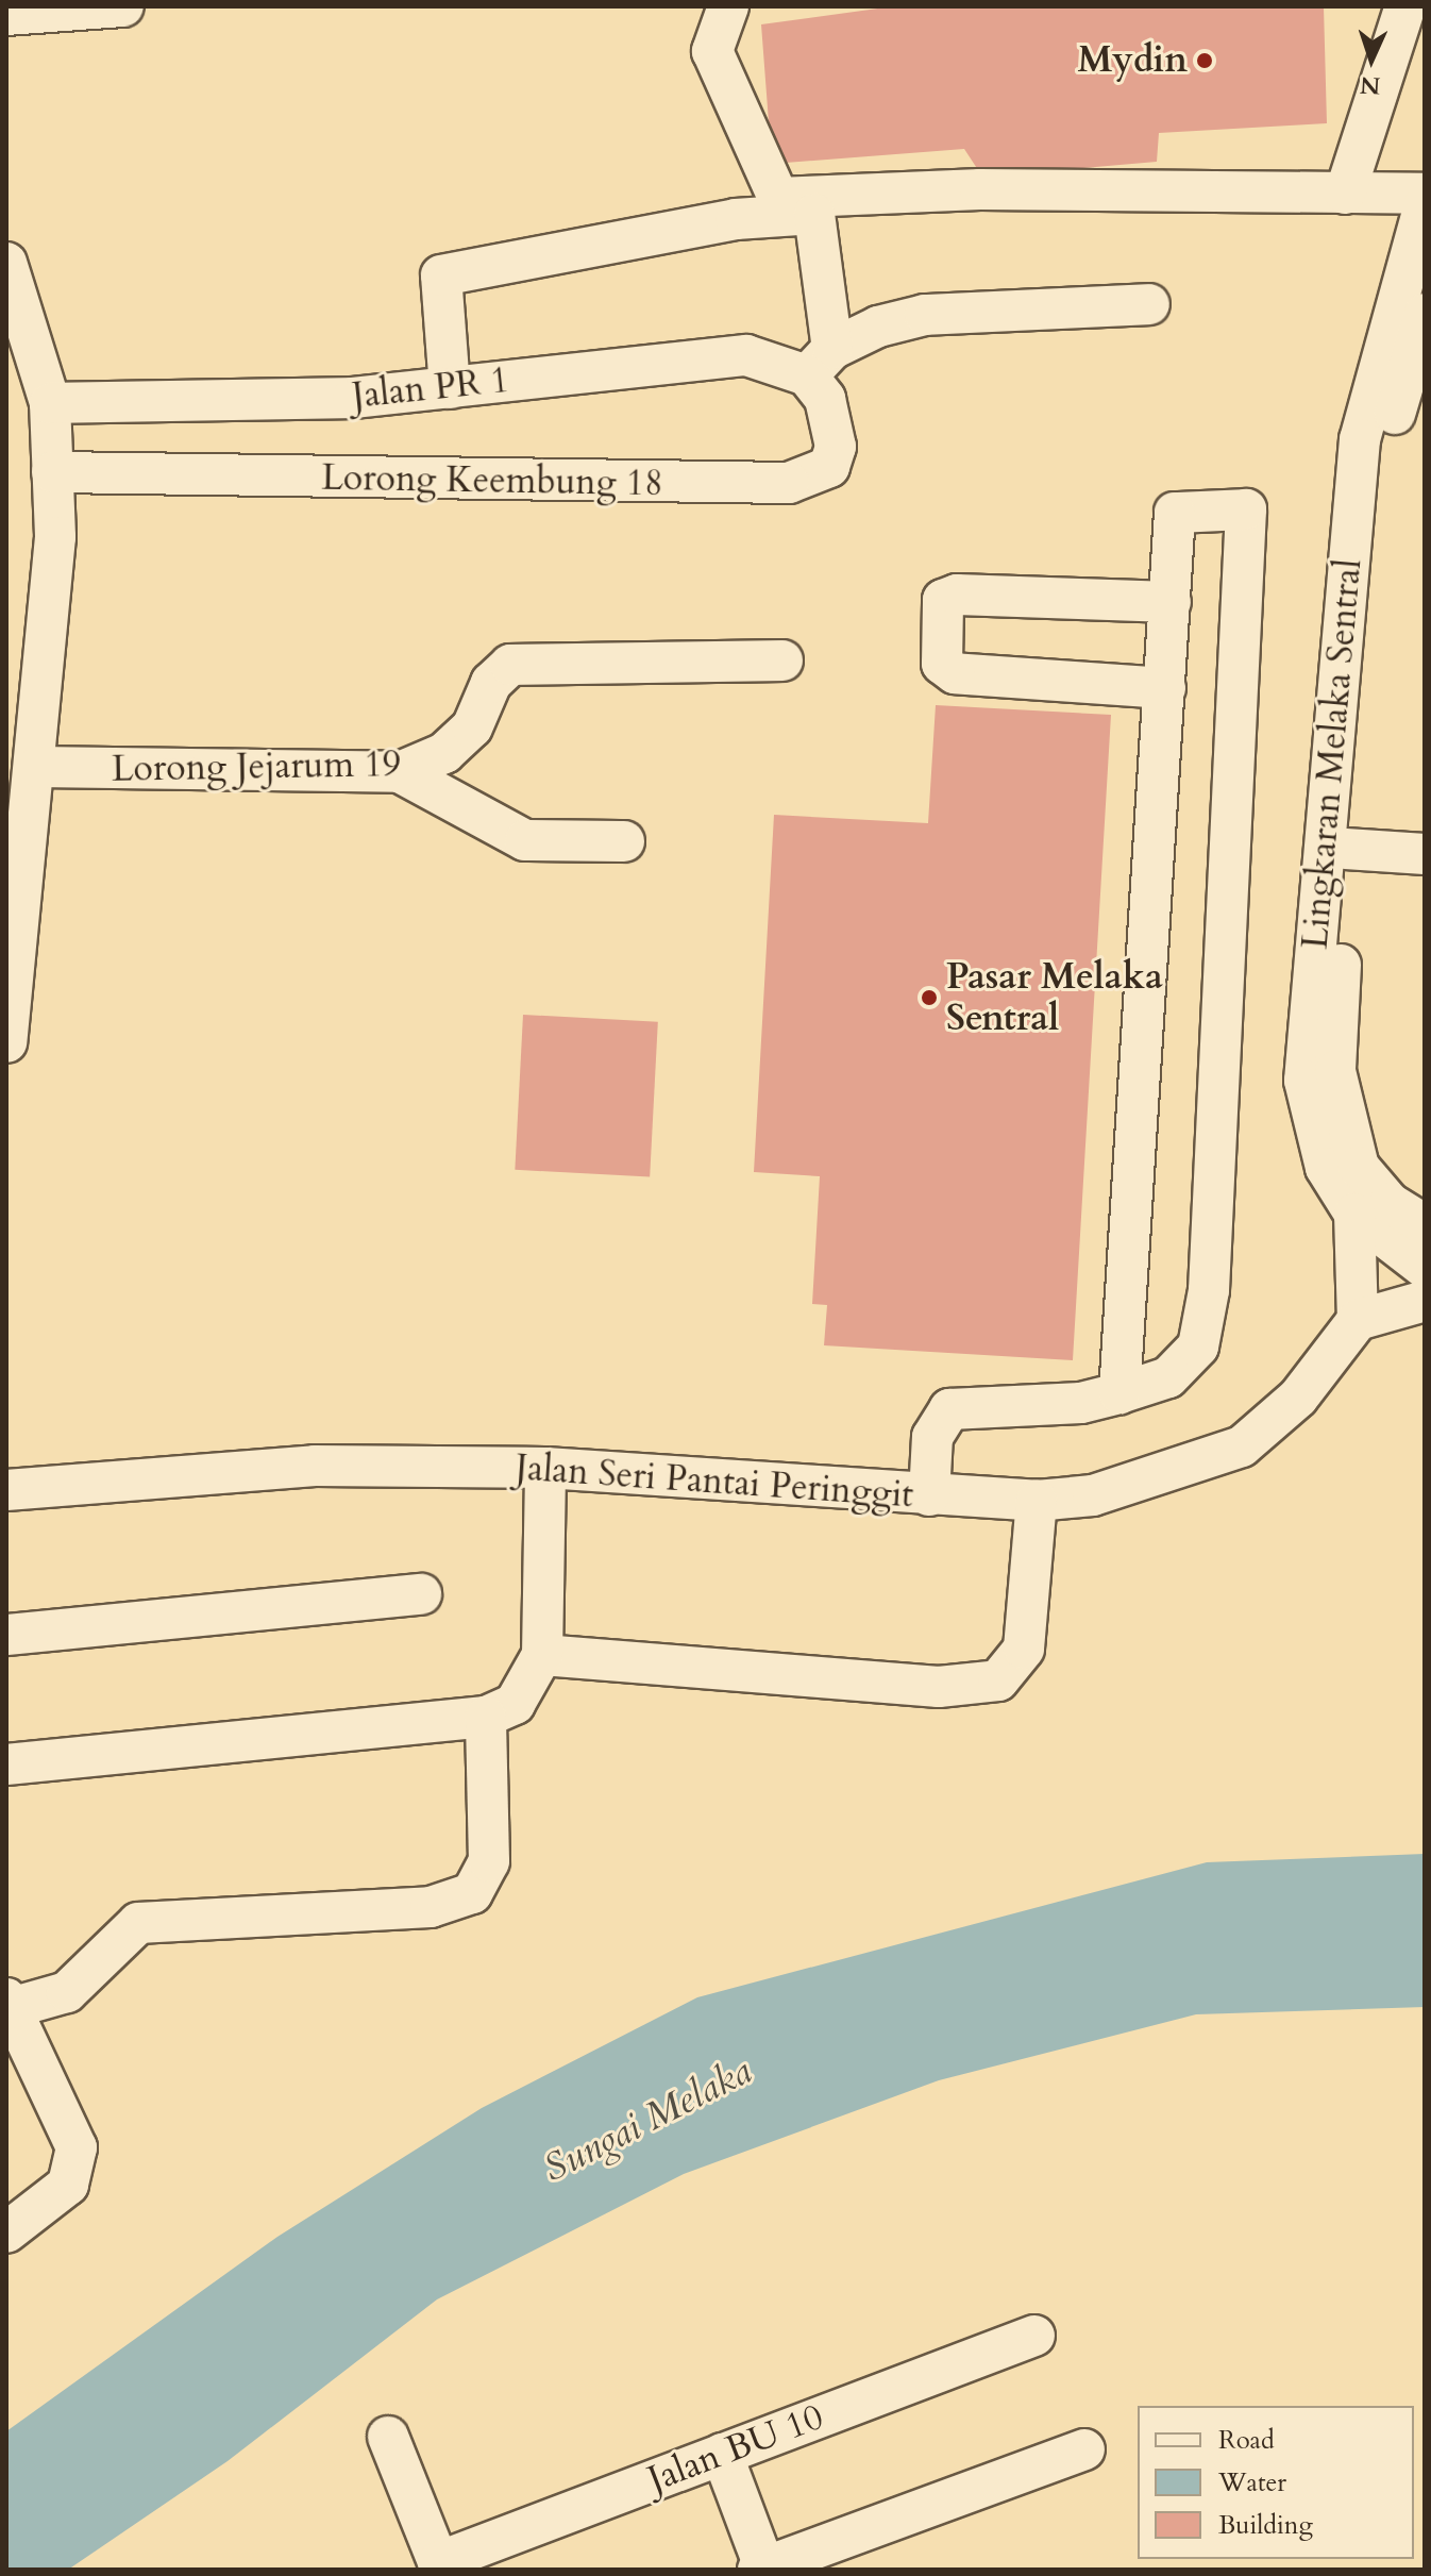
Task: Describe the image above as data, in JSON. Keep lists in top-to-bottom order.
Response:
{
  "streets": {
    "street": [
      "Jalan PR 1",
      "Lorong Keembung 18",
      "Lingkaran Melaka Sentral",
      "Lorong Jejarum 19",
      "Jalan Seri Pantai Peringgit",
      "Jalan BU 10"
    ]
  },
  "crossings": [
    ["Jalan PR 1", "Lorong Keembung 18"]
  ],
  "water": ["Sungai Melaka"],
  "places": ["Mydin", "Pasar Melaka Sentral"],
  "legend": ["Road", "Water", "Building"],
  "north": "bottom"
}
